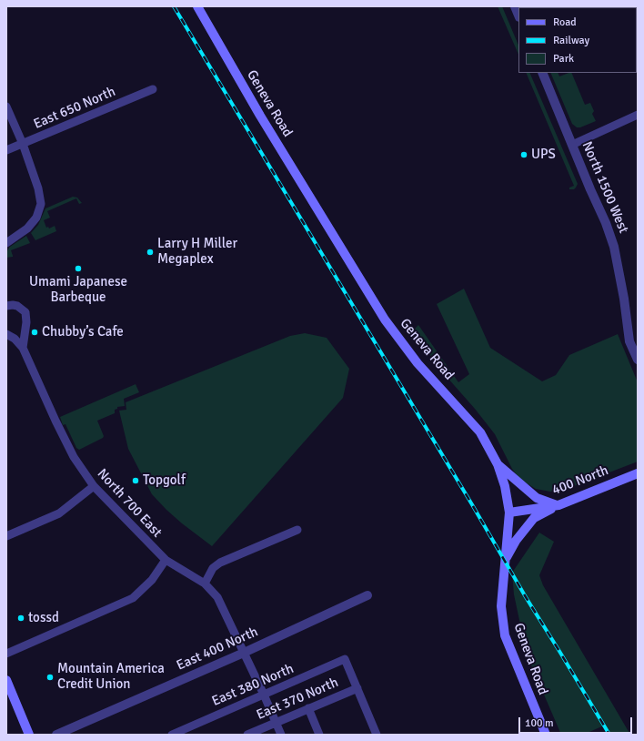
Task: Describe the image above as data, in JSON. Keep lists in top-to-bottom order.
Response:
{
  "streets": {
    "main road": ["Geneva Road", "400 North"],
    "street": [
      "East 650 North",
      "North 1500 West",
      "North 700 East",
      "East 400 North",
      "East 380 North",
      "East 370 North"
    ]
  },
  "crossings": [
    ["Geneva Road", "400 North"],
    ["North 700 East", "East 400 North"],
    ["North 700 East", "East 380 North"],
    ["North 700 East", "East 370 North"],
    ["East 380 North", "East 370 North"]
  ],
  "places": [
    "UPS",
    "Larry H Miller Megaplex",
    "Umami Japanese Barbeque",
    "Chubby’s Cafe",
    "Topgolf",
    "tossd",
    "Mountain America Credit Union"
  ],
  "legend": ["Road", "Railway", "Park"],
  "scale_bar": "100 m"
}
